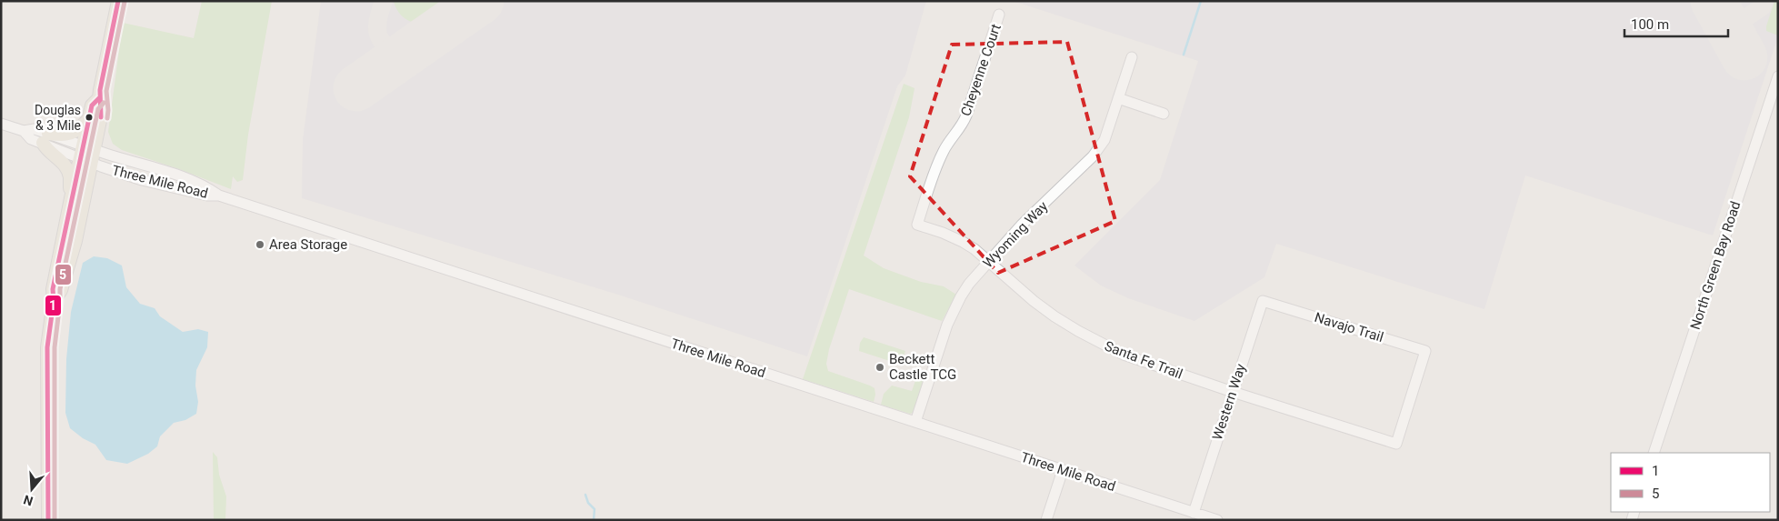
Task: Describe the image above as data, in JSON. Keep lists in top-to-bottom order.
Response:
{
  "streets": {
    "street": [
      "Cheyenne Court",
      "Three Mile Road",
      "Wyoming Way",
      "North Green Bay Road",
      "Navajo Trail",
      "Santa Fe Trail",
      "Western Way"
    ]
  },
  "crossings": [
    ["Cheyenne Court", "Santa Fe Trail"],
    ["Three Mile Road", "Wyoming Way"],
    ["Three Mile Road", "Western Way"],
    ["Wyoming Way", "Santa Fe Trail"],
    ["Navajo Trail", "Santa Fe Trail"],
    ["Navajo Trail", "Western Way"],
    ["Santa Fe Trail", "Western Way"]
  ],
  "places": ["Douglas & 3 Mile", "Area Storage", "Beckett Castle TCG"],
  "lines": ["transit line 1", "transit line 5"],
  "legend": ["1", "5"],
  "scale_bar": "100 m",
  "north": "bottom"
}
